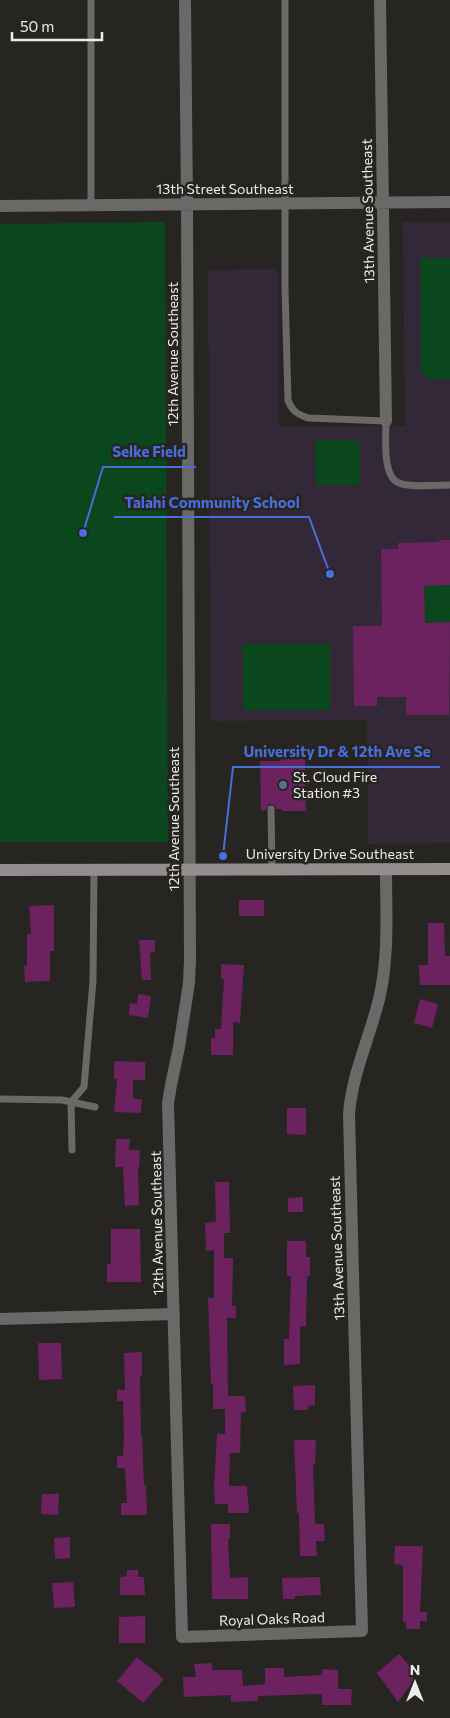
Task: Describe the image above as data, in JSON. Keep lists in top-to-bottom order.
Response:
{
  "streets": {
    "street": [
      "13th Street Southeast",
      "13th Avenue Southeast",
      "12th Avenue Southeast",
      "University Drive Southeast",
      "Royal Oaks Road"
    ]
  },
  "crossings": [
    ["13th Street Southeast", "13th Avenue Southeast"],
    ["13th Street Southeast", "12th Avenue Southeast"],
    ["13th Avenue Southeast", "University Drive Southeast"],
    ["13th Avenue Southeast", "Royal Oaks Road"],
    ["12th Avenue Southeast", "University Drive Southeast"],
    ["12th Avenue Southeast", "Royal Oaks Road"]
  ],
  "places": [
    "Selke Field",
    "Talahi Community School",
    "St. Cloud Fire Station #3",
    "University Dr & 12th Ave Se"
  ],
  "scale_bar": "50 m",
  "north": "top"
}
